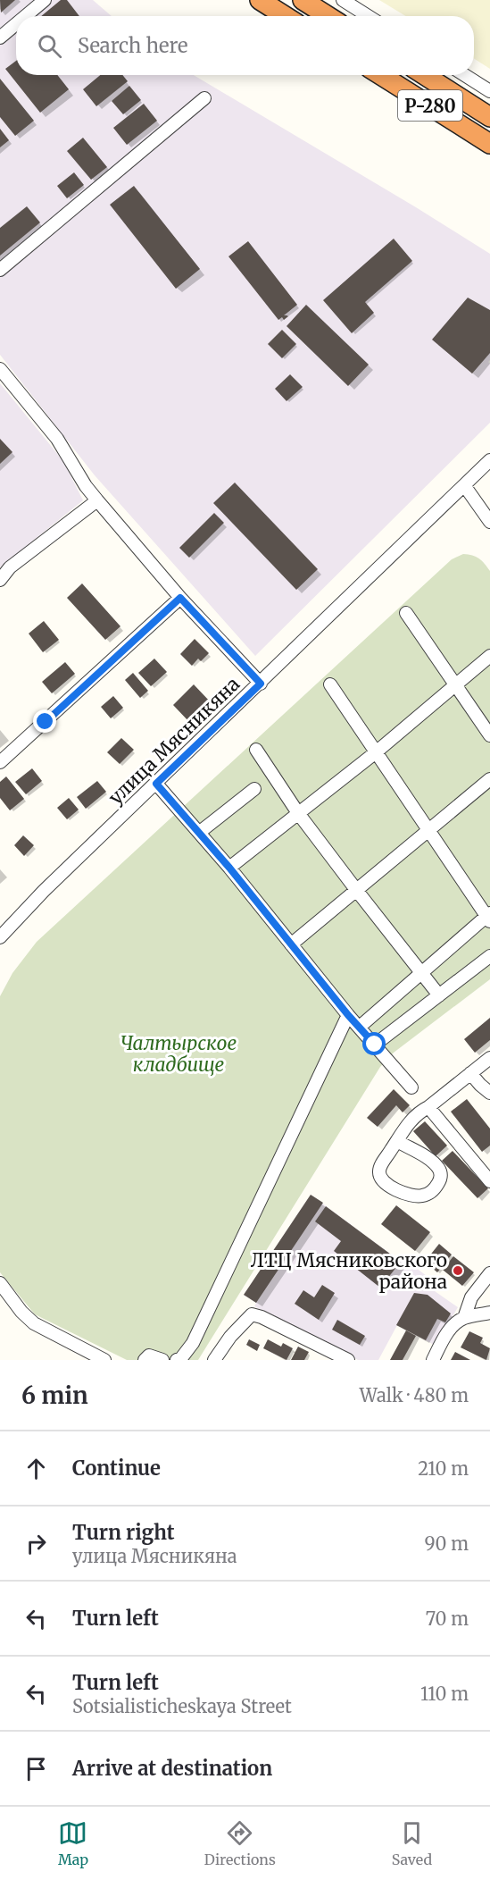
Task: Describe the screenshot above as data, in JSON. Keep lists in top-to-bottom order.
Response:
{
  "streets": {
    "highway": ["Р-280"],
    "street": ["улица Мясникяна"]
  },
  "parks": ["Чалтырское кладбище"],
  "places": ["ЛТЦ Мясниковского района"],
  "page": {
    "search": "Search here",
    "heading": ["6 min", "Walk · 480 m"],
    "list": [
      ["Continue", "210 m"],
      ["Turn right", "улица Мясникяна", "90 m"],
      ["Turn left", "70 m"],
      ["Turn left", "Sotsialisticheskaya Street", "110 m"],
      "Arrive at destination"
    ],
    "nav": ["Map", "Directions", "Saved"]
  }
}
